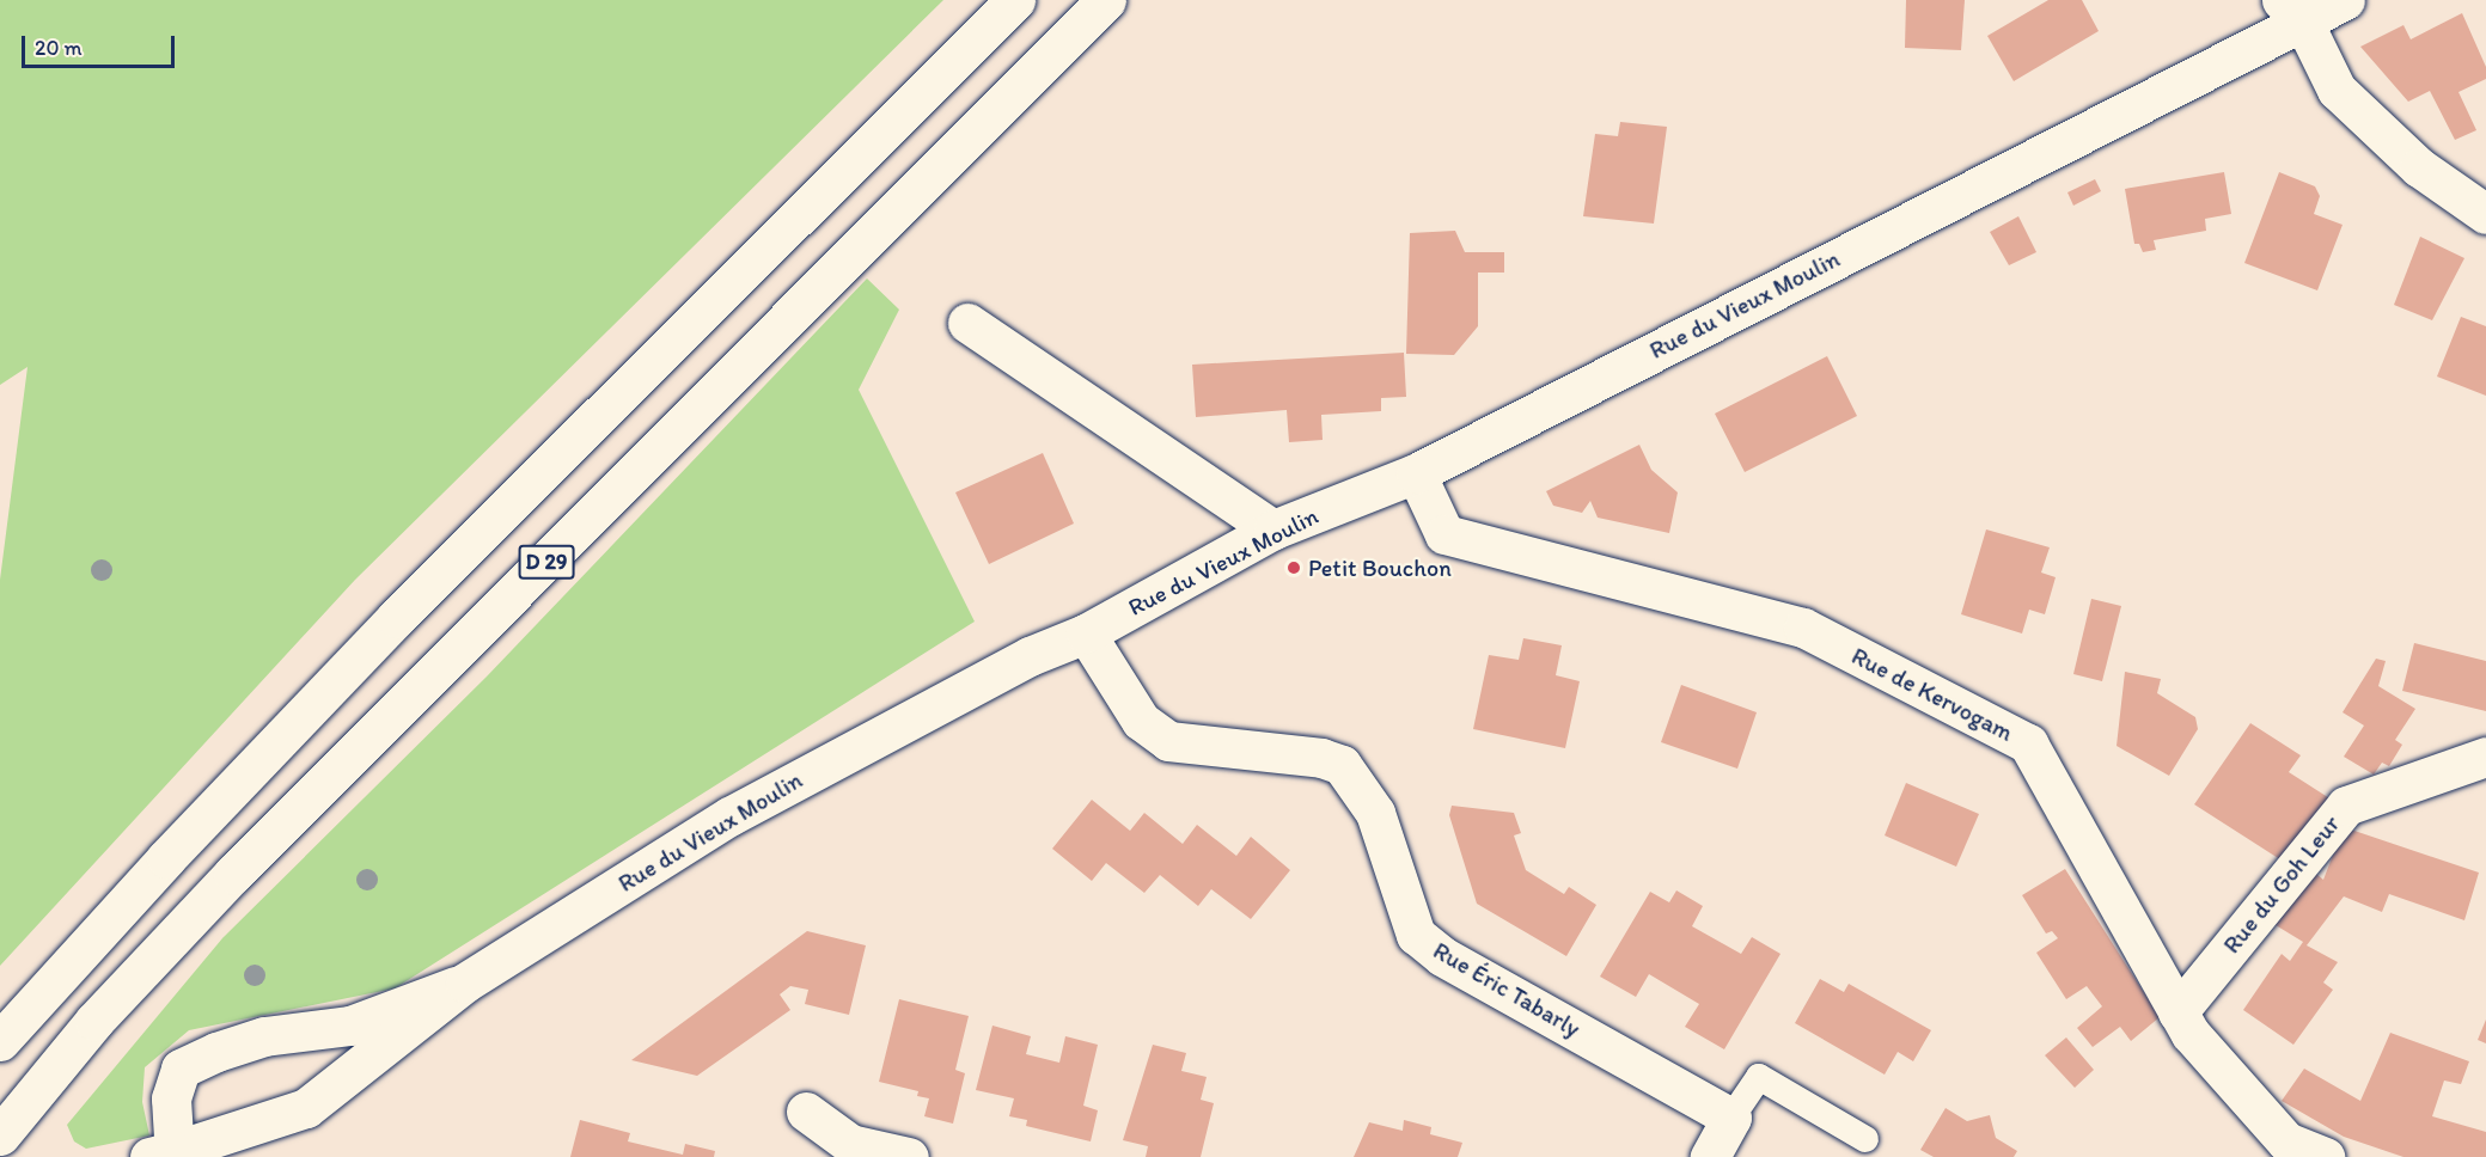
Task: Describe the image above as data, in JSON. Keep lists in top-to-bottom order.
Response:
{
  "streets": {
    "street": [
      "Rue du Vieux Moulin",
      "D 29",
      "Rue de Kervogam",
      "Rue du Goh Leur",
      "Rue Éric Tabarly"
    ]
  },
  "crossings": [
    ["Rue du Vieux Moulin", "Rue de Kervogam"],
    ["Rue du Vieux Moulin", "Rue Éric Tabarly"],
    ["Rue de Kervogam", "Rue du Goh Leur"]
  ],
  "places": ["Petit Bouchon"],
  "scale_bar": "20 m"
}
